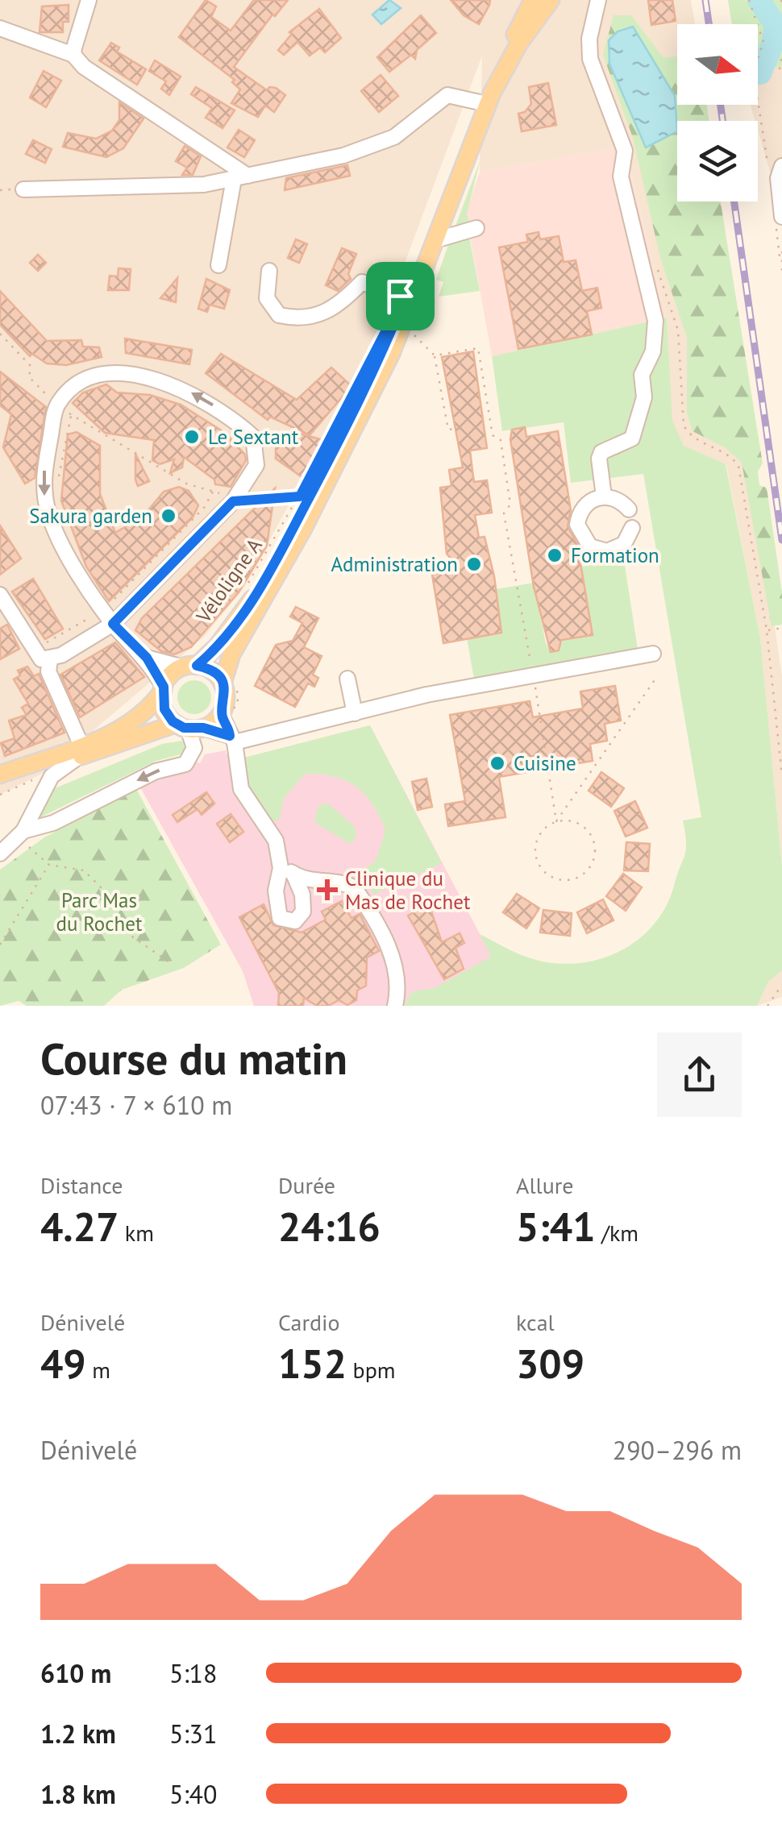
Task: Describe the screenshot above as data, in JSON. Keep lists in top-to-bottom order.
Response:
{
  "streets": {
    "path": ["Véloligne A"]
  },
  "parks": ["Parc Mas du Rochet"],
  "places": {
    "other": [
      "Le Sextant",
      "Sakura garden",
      "Formation",
      "Administration",
      "Cuisine"
    ],
    "health": ["Clinique du Mas de Rochet"]
  },
  "north": "right",
  "page": {
    "heading": ["Course du matin", "07:43 · 7 × 610 m"],
    "stats": [
      ["Distance", "4.27 km"],
      ["Durée", "24:16"],
      ["Allure", "5:41 /km"],
      ["Dénivelé", "49 m"],
      ["Cardio", "152 bpm"],
      ["kcal", "309"]
    ],
    "chart": ["Dénivelé", "290–296 m"],
    "list": [
      {
        "name": "610 m",
        "note": "5:18"
      },
      {
        "name": "1.2 km",
        "note": "5:31"
      },
      {
        "name": "1.8 km",
        "note": "5:40"
      }
    ]
  }
}
